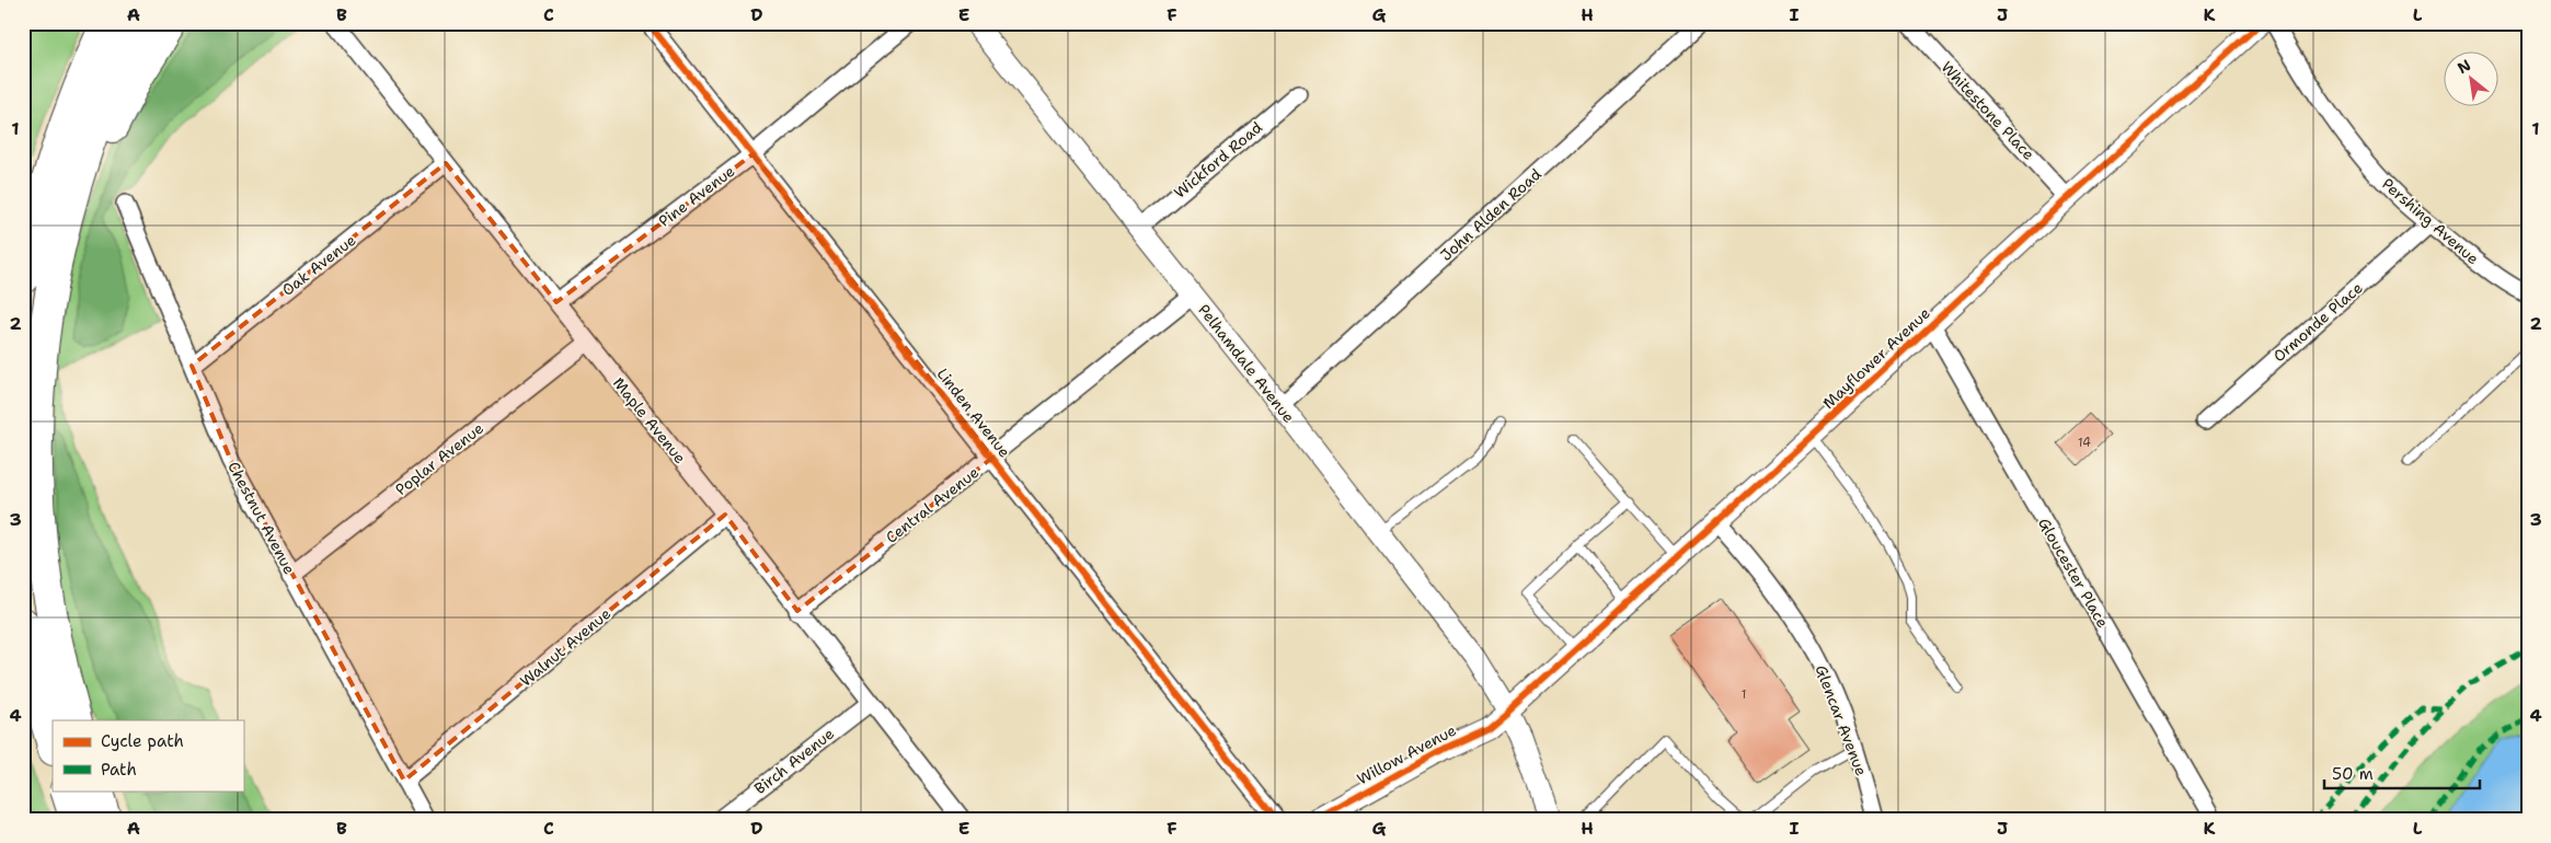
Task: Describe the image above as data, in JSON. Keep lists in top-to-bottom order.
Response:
{
  "streets": {
    "street": [
      "Whitestone Place",
      "Wickford Road",
      "Pine Avenue",
      "John Alden Road",
      "Pershing Avenue",
      "Oak Avenue",
      "Ormonde Place",
      "Mayflower Avenue",
      "Pelhamdale Avenue",
      "Linden Avenue",
      "Maple Avenue",
      "Poplar Avenue",
      "Central Avenue",
      "Chestnut Avenue",
      "Gloucester Place",
      "Walnut Avenue",
      "Glencar Avenue",
      "Willow Avenue",
      "Birch Avenue"
    ]
  },
  "crossings": [
    ["Whitestone Place", "Mayflower Avenue"],
    ["Wickford Road", "Pelhamdale Avenue"],
    ["Pine Avenue", "Linden Avenue"],
    ["Pine Avenue", "Maple Avenue"],
    ["John Alden Road", "Pelhamdale Avenue"],
    ["Pershing Avenue", "Ormonde Place"],
    ["Oak Avenue", "Maple Avenue"],
    ["Oak Avenue", "Chestnut Avenue"],
    ["Mayflower Avenue", "Pelhamdale Avenue"],
    ["Mayflower Avenue", "Gloucester Place"],
    ["Mayflower Avenue", "Glencar Avenue"],
    ["Mayflower Avenue", "Willow Avenue"],
    ["Pelhamdale Avenue", "Central Avenue"],
    ["Pelhamdale Avenue", "Willow Avenue"],
    ["Linden Avenue", "Central Avenue"],
    ["Maple Avenue", "Poplar Avenue"],
    ["Maple Avenue", "Central Avenue"],
    ["Maple Avenue", "Walnut Avenue"],
    ["Maple Avenue", "Birch Avenue"],
    ["Poplar Avenue", "Chestnut Avenue"],
    ["Chestnut Avenue", "Walnut Avenue"]
  ],
  "house_numbers": ["14", "1"],
  "legend": ["Cycle path", "Path"],
  "scale_bar": "50 m",
  "north": "top left",
  "grid": {
    "columns": [
      "A",
      "B",
      "C",
      "D",
      "E",
      "F",
      "G",
      "H",
      "I",
      "J",
      "K",
      "L"
    ],
    "rows": [
      "1",
      "2",
      "3",
      "4"
    ]
  }
}
